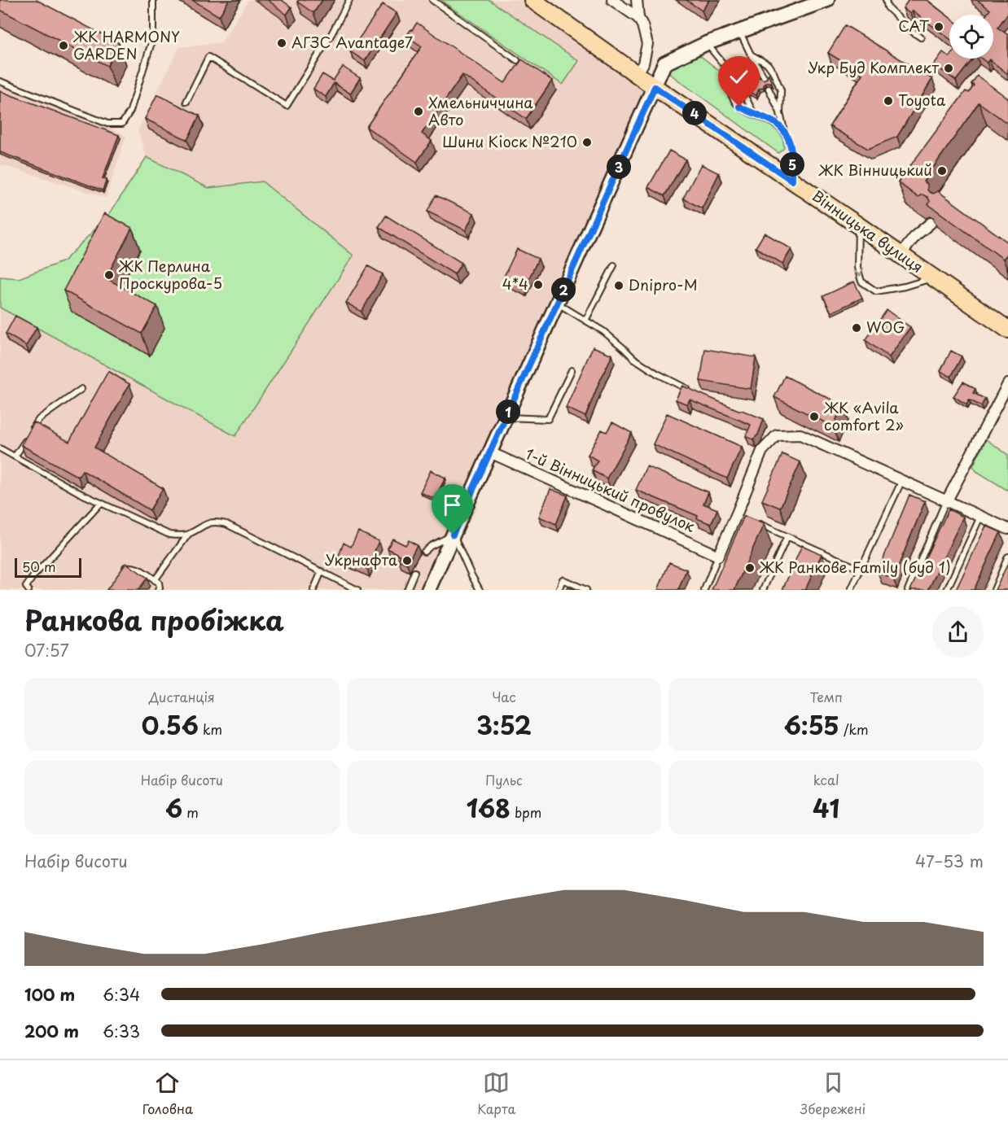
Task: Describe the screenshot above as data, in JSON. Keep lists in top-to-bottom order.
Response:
{
  "streets": {
    "main road": ["Вінницька вулиця"],
    "street": ["1-й Вінницький провулок"]
  },
  "places": [
    "САТ",
    "АГЗС Avantage7",
    "ЖК HARMONY GARDEN",
    "Укр Буд Комплект",
    "Toyota",
    "Хмельниччина Авто",
    "Шини Кіоск №210",
    "ЖК Вінницький",
    "ЖК Перлина Проскурова-5",
    "4*4",
    "Dnipro-M",
    "WOG",
    "ЖК «Avila comfort 2»",
    "Укрнафта",
    "ЖК Ранкове Family (буд 1)"
  ],
  "scale_bar": "50 m",
  "page": {
    "pins": [
      "4",
      "5",
      "3",
      "2",
      "1"
    ],
    "scale": "50 m",
    "heading": ["Ранкова пробіжка", "07:57"],
    "stats": [
      ["Дистанція", "0.56 km"],
      ["Час", "3:52"],
      ["Темп", "6:55 /km"],
      ["Набір висоти", "6 m"],
      ["Пульс", "168 bpm"],
      ["kcal", "41"]
    ],
    "chart": ["Набір висоти", "47–53 m"],
    "list": [
      {
        "name": "100 m",
        "note": "6:34"
      },
      {
        "name": "200 m",
        "note": "6:33"
      }
    ],
    "tabs": ["Головна", "Карта", "Збережені"]
  }
}
